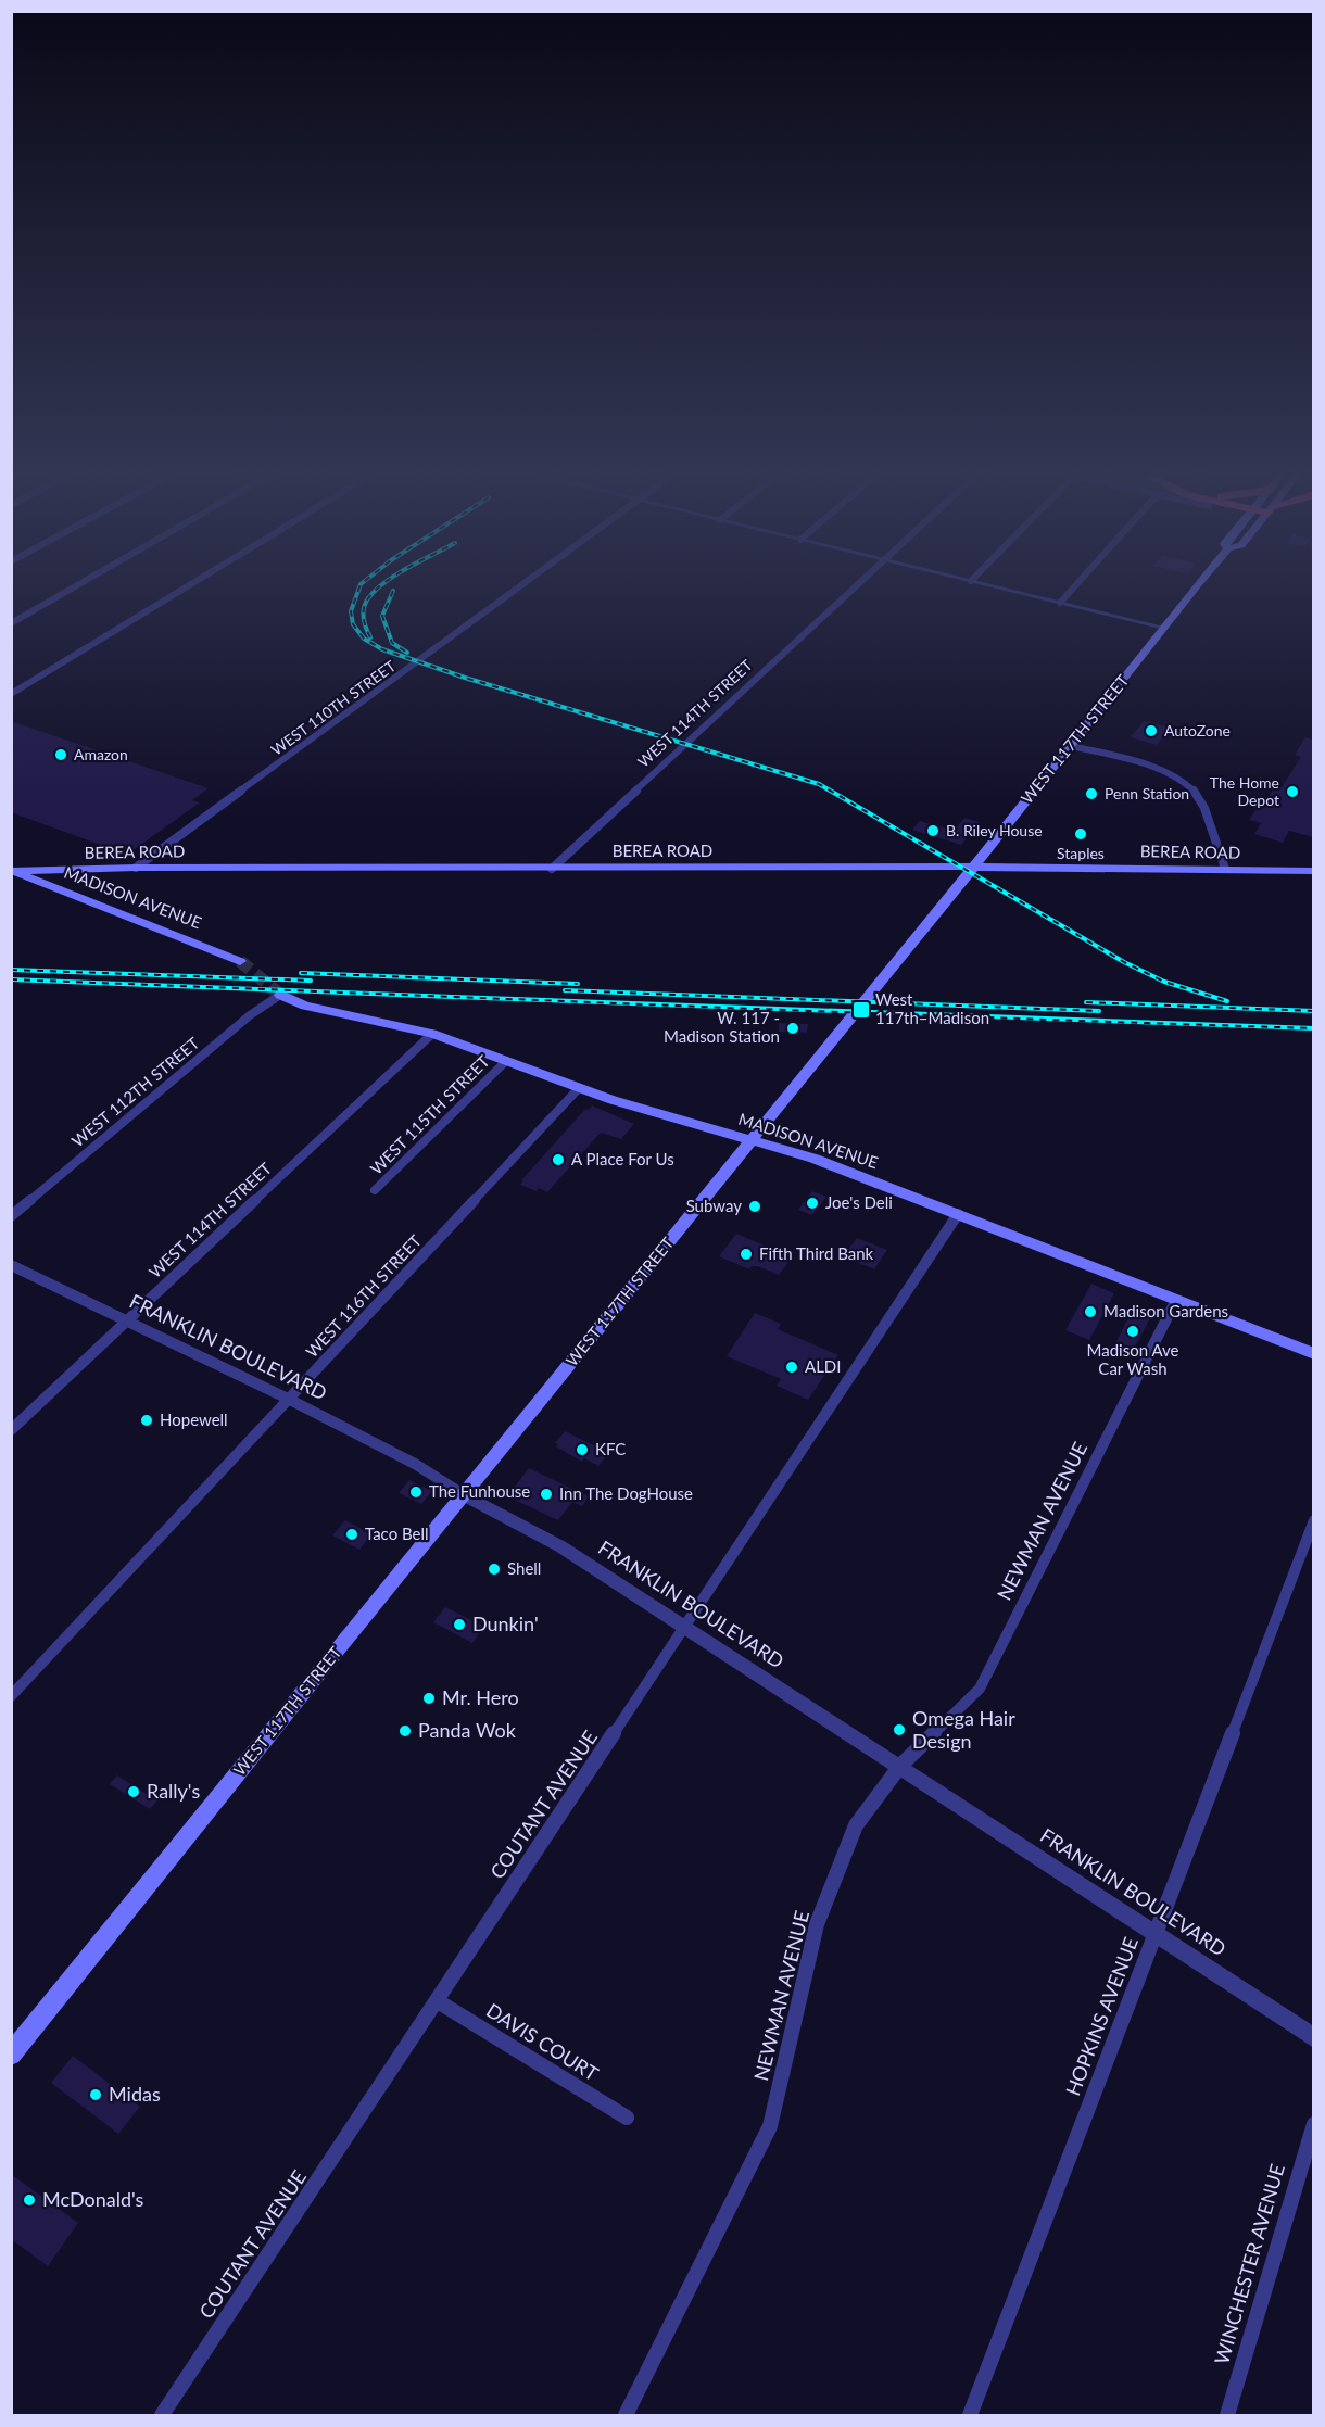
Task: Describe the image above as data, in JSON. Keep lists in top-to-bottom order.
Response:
{
  "streets": {
    "main road": ["WEST 117TH STREET", "BEREA ROAD", "MADISON AVENUE"],
    "street": [
      "WEST 110TH STREET",
      "WEST 114TH STREET",
      "WEST 112TH STREET",
      "WEST 115TH STREET",
      "WEST 116TH STREET",
      "FRANKLIN BOULEVARD",
      "NEWMAN AVENUE",
      "COUTANT AVENUE",
      "HOPKINS AVENUE",
      "DAVIS COURT",
      "WINCHESTER AVENUE"
    ]
  },
  "crossings": [
    ["WEST 110TH STREET", "BEREA ROAD"],
    ["WEST 114TH STREET", "BEREA ROAD"],
    ["WEST 114TH STREET", "MADISON AVENUE"],
    ["WEST 114TH STREET", "FRANKLIN BOULEVARD"],
    ["WEST 117TH STREET", "BEREA ROAD"],
    ["WEST 117TH STREET", "MADISON AVENUE"],
    ["WEST 117TH STREET", "FRANKLIN BOULEVARD"],
    ["BEREA ROAD", "MADISON AVENUE"],
    ["MADISON AVENUE", "WEST 112TH STREET"],
    ["MADISON AVENUE", "WEST 115TH STREET"],
    ["MADISON AVENUE", "WEST 116TH STREET"],
    ["MADISON AVENUE", "NEWMAN AVENUE"],
    ["MADISON AVENUE", "COUTANT AVENUE"],
    ["WEST 116TH STREET", "FRANKLIN BOULEVARD"],
    ["FRANKLIN BOULEVARD", "NEWMAN AVENUE"],
    ["FRANKLIN BOULEVARD", "COUTANT AVENUE"],
    ["FRANKLIN BOULEVARD", "HOPKINS AVENUE"],
    ["COUTANT AVENUE", "DAVIS COURT"]
  ],
  "places": {
    "other": [
      "AutoZone",
      "Amazon",
      "The Home Depot",
      "Penn Station",
      "B. Riley House",
      "Staples",
      "W. 117 - Madison Station",
      "A Place For Us",
      "Joe's Deli",
      "Subway",
      "Fifth Third Bank",
      "Madison Gardens",
      "Madison Ave Car Wash",
      "ALDI",
      "Hopewell",
      "KFC",
      "The Funhouse",
      "Inn The DogHouse",
      "Taco Bell",
      "Shell",
      "Dunkin'",
      "Mr. Hero",
      "Omega Hair Design",
      "Panda Wok",
      "Rally's",
      "Midas",
      "McDonald's"
    ],
    "transit": ["West 117th–Madison"]
  }
}
